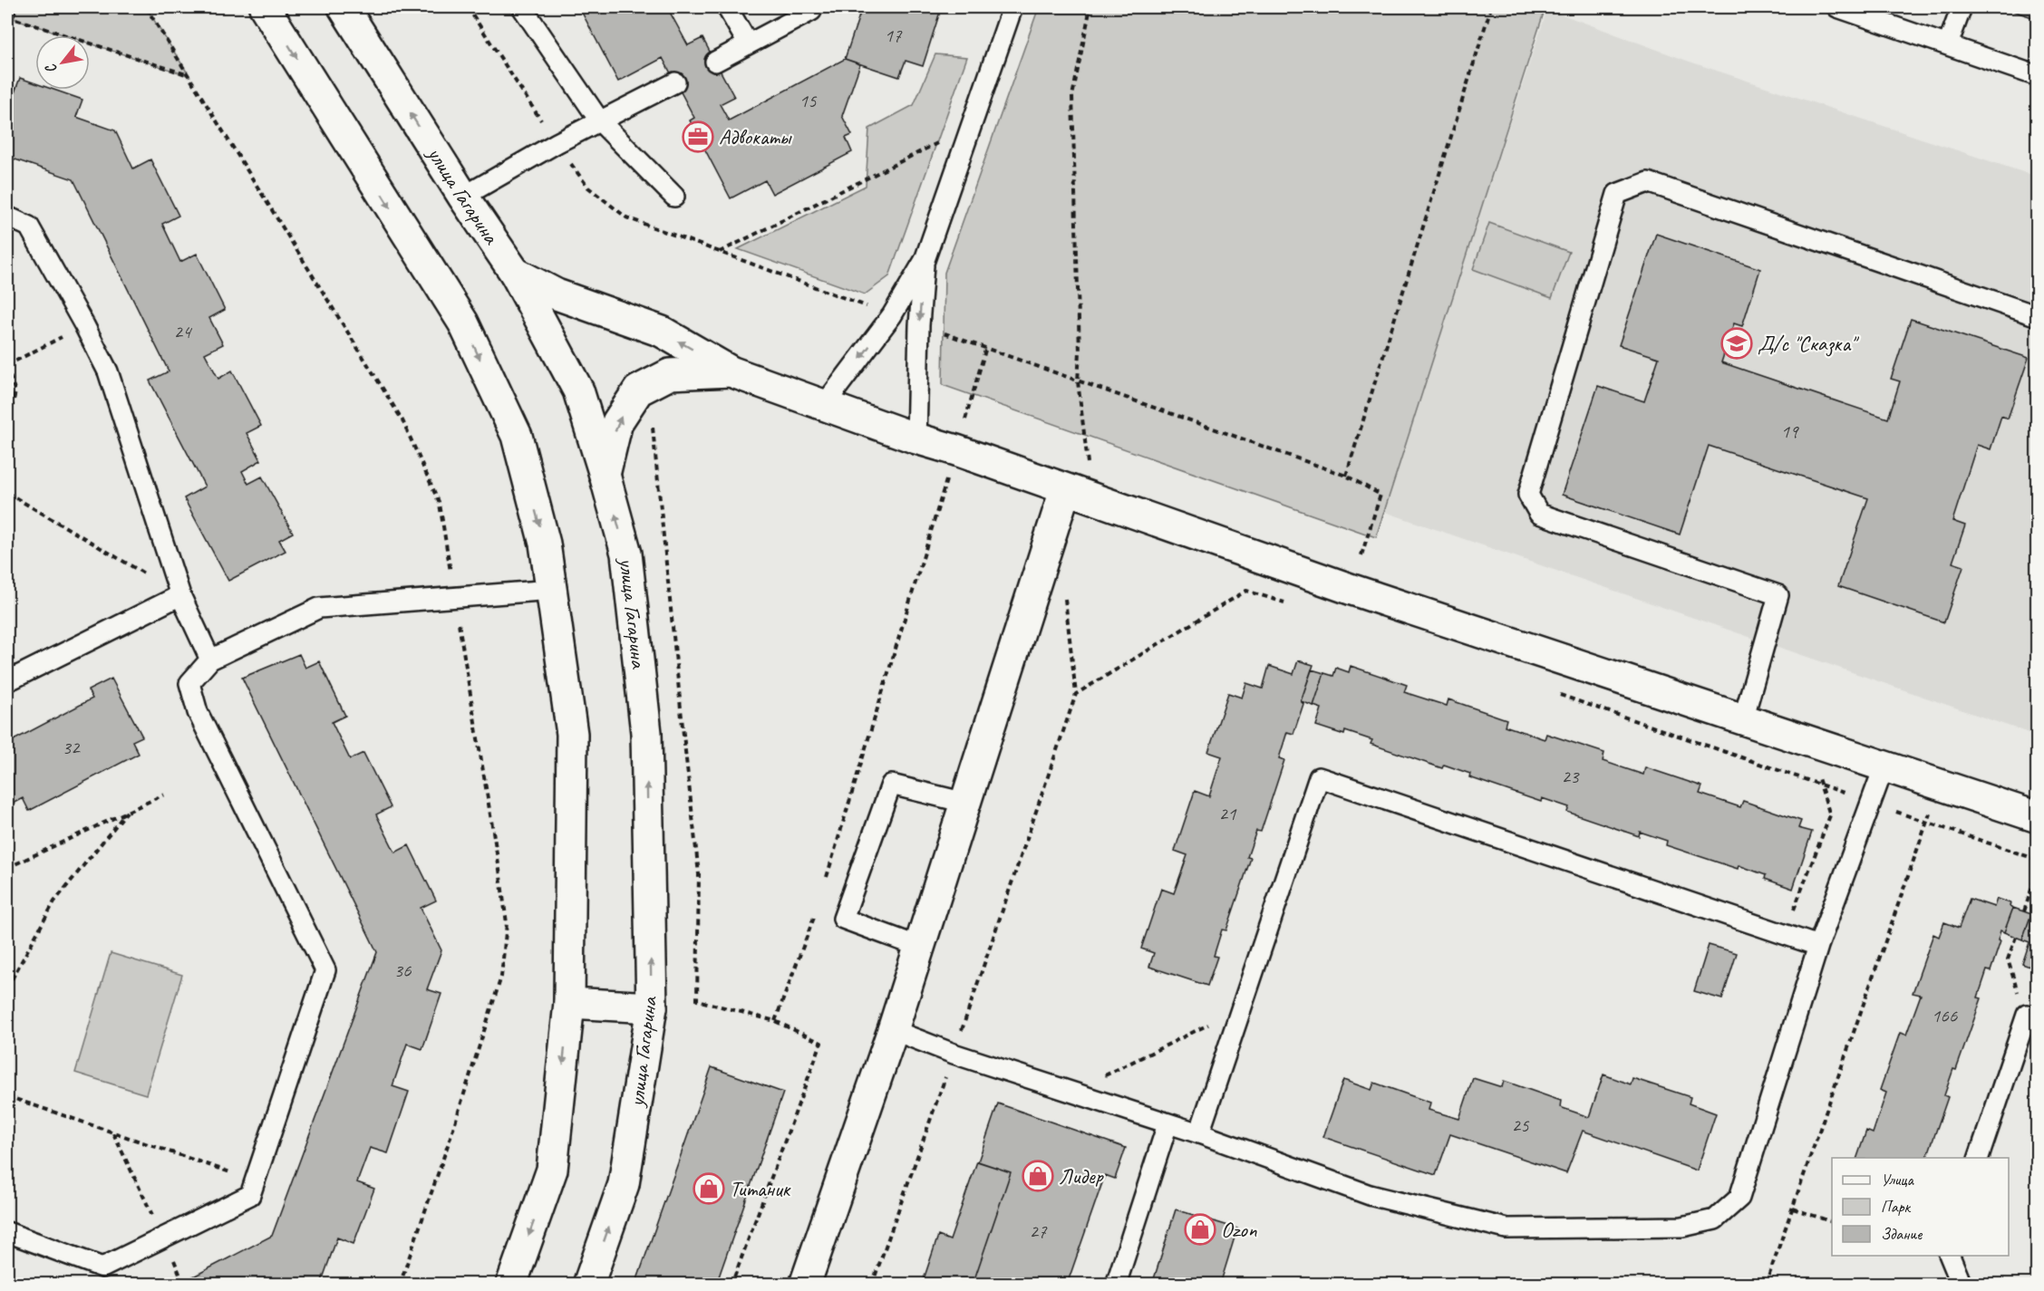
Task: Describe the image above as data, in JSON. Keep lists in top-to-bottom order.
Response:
{
  "streets": {
    "main road": ["улица Гагарина"]
  },
  "places": {
    "office": ["Адвокаты"],
    "school or university": ["Д/с \"Сказка\""],
    "shop": ["Лидер", "Титаник", "Ozon"]
  },
  "house_numbers": [
    "17",
    "15",
    "24",
    "19",
    "32",
    "23",
    "21",
    "36",
    "166",
    "25",
    "27"
  ],
  "legend": ["Улица", "Парк", "Здание"],
  "north": "bottom left"
}
